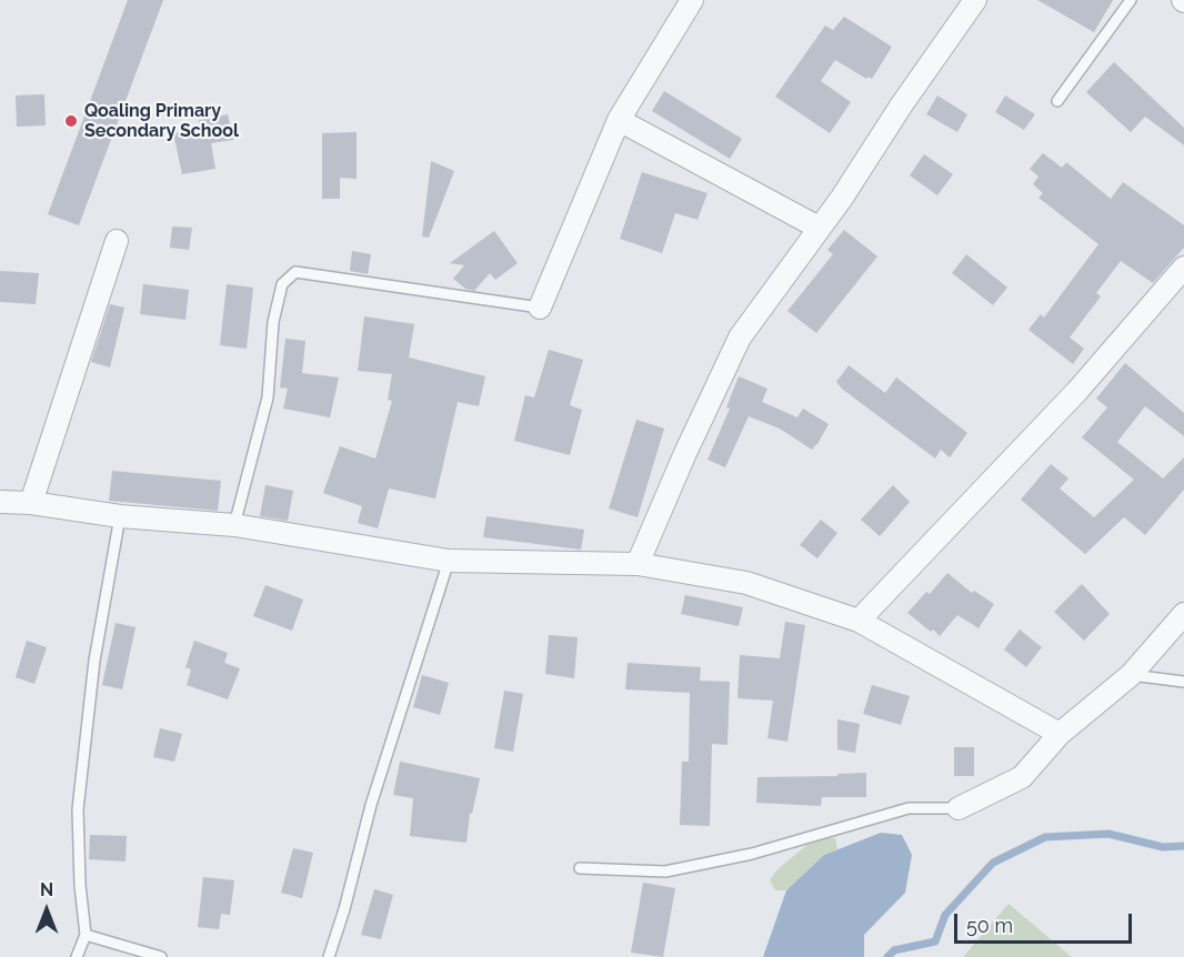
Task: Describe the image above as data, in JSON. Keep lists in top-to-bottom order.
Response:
{
  "places": ["Qoaling Primary Secondary School"],
  "scale_bar": "50 m",
  "north": "top"
}
